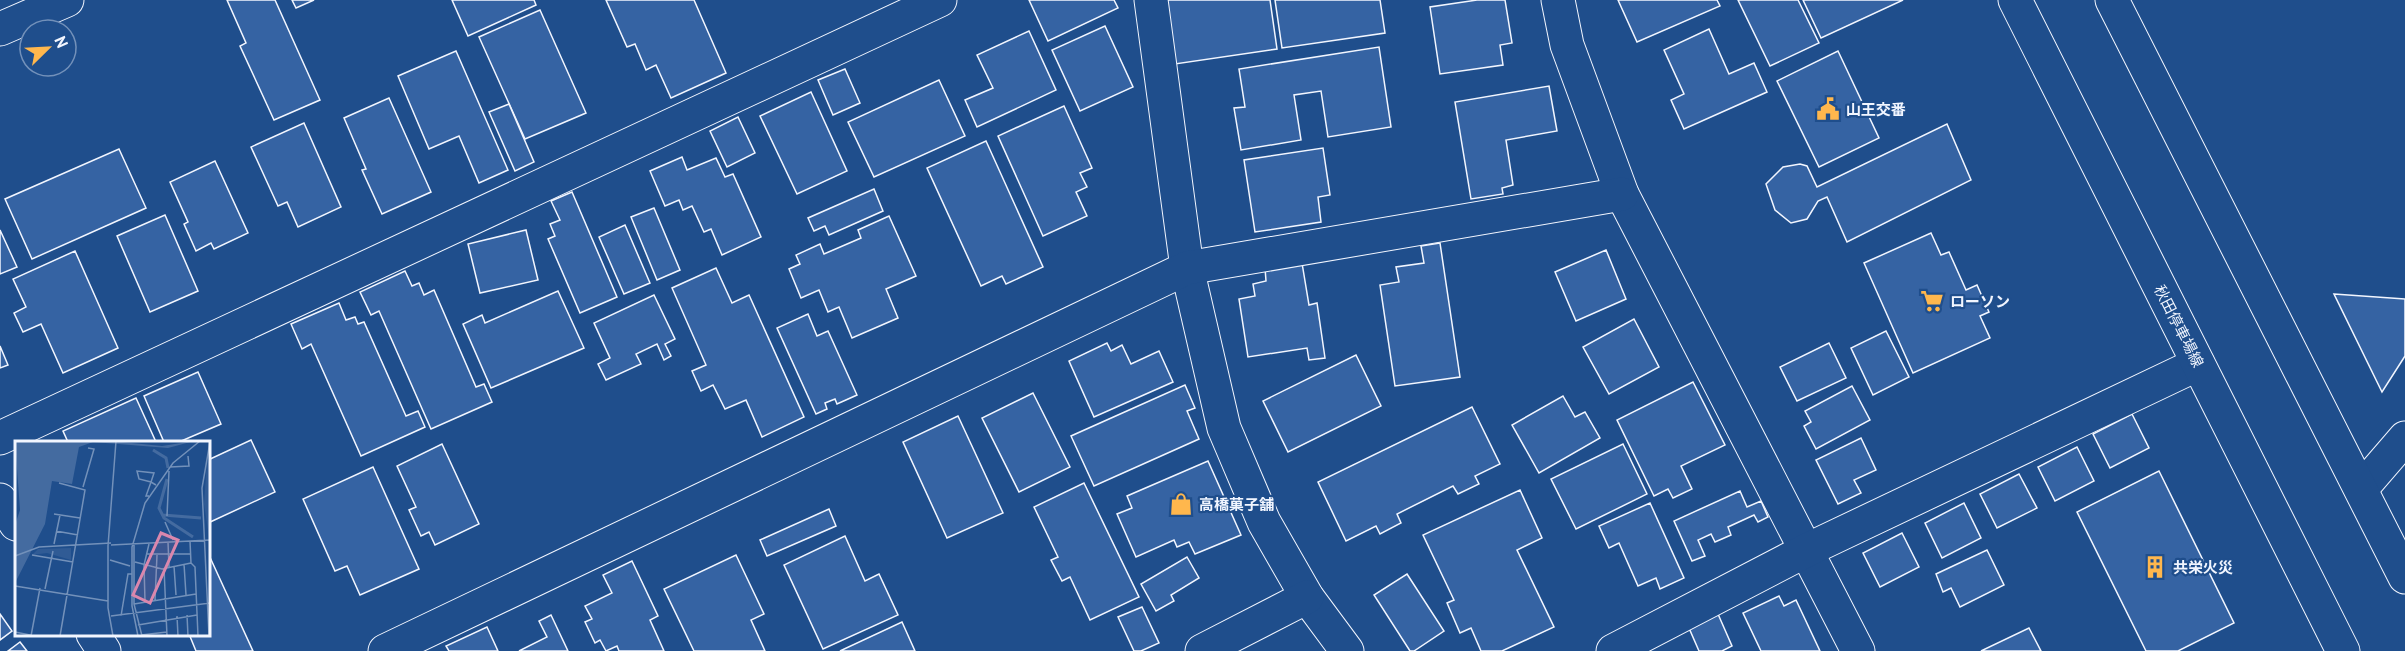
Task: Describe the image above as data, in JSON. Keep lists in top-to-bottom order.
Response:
{
  "streets": {
    "street": ["秋田停車場線"]
  },
  "places": {
    "public building": ["山王交番"],
    "supermarket": ["ローソン"],
    "shop": ["高橋菓子舗"],
    "building": ["共栄火災"]
  },
  "north": "top right"
}
